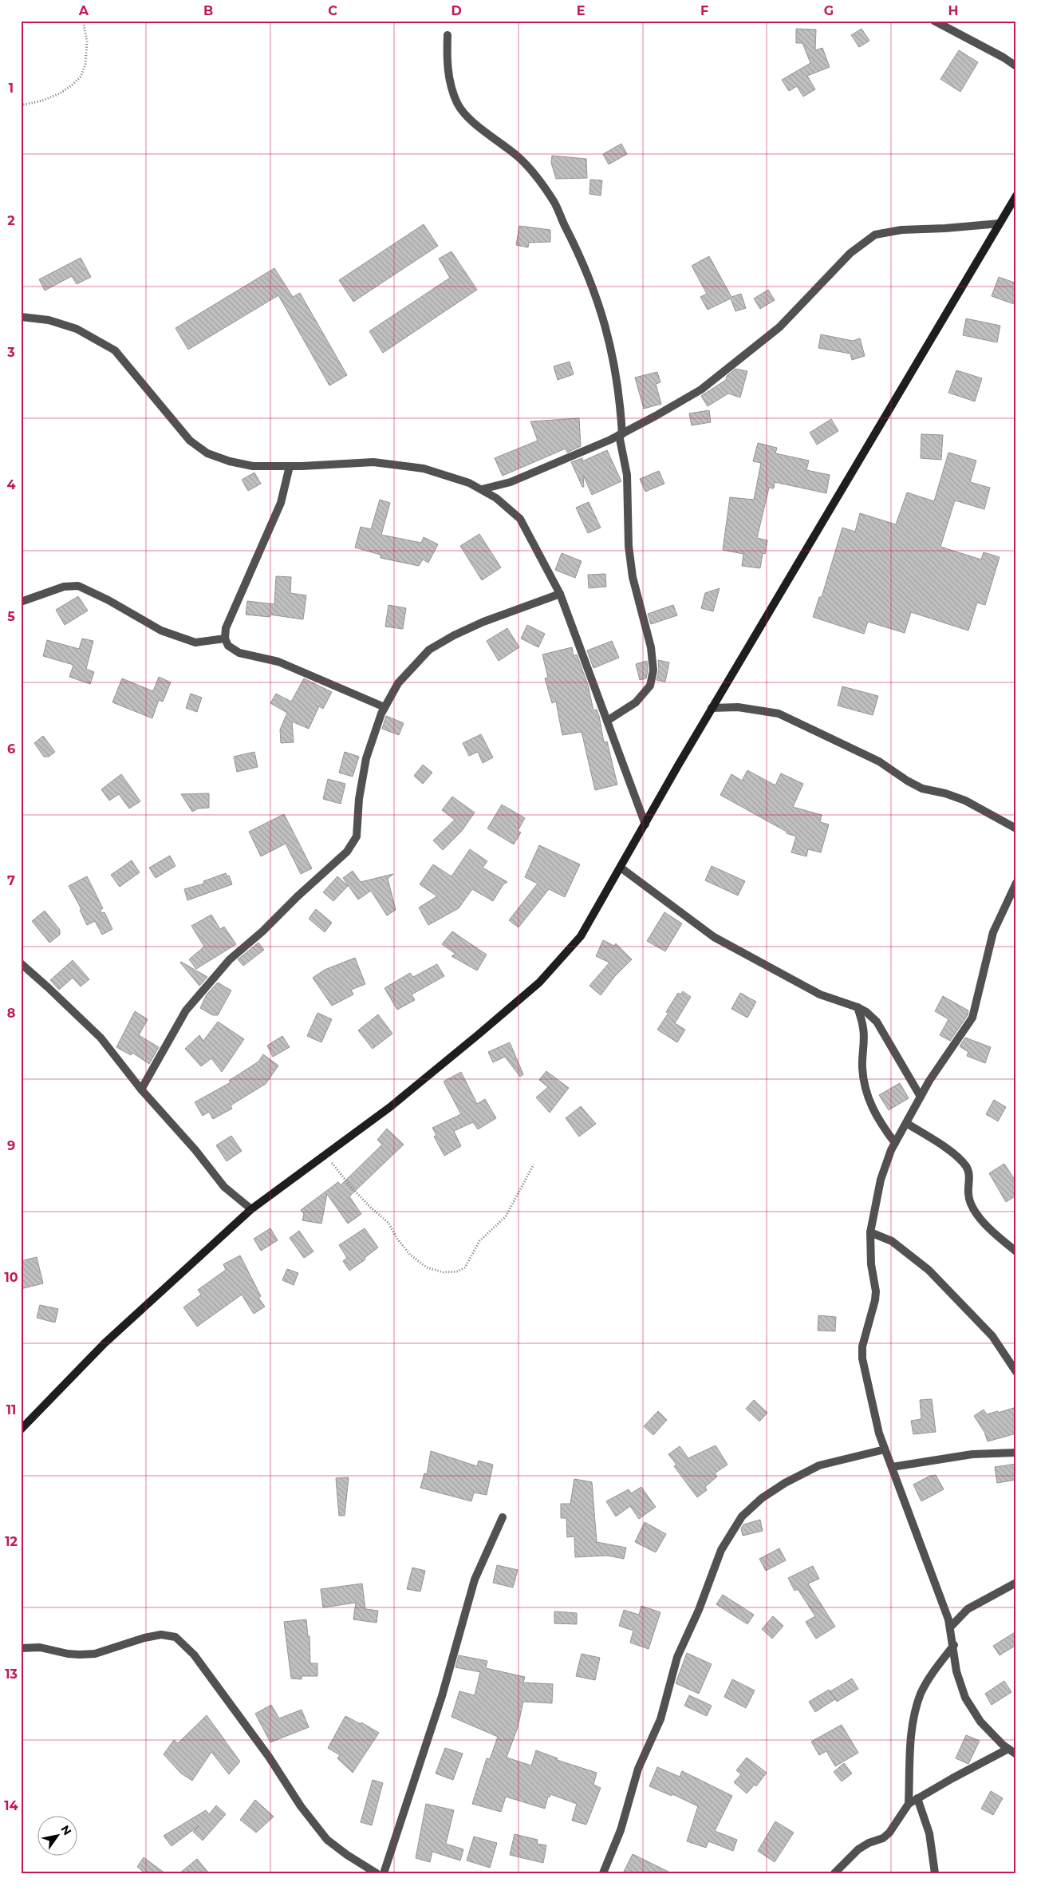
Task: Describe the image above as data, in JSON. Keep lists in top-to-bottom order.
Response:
{
  "north": "top right",
  "grid": {
    "columns": [
      "A",
      "B",
      "C",
      "D",
      "E",
      "F",
      "G",
      "H"
    ],
    "rows": [
      "1",
      "2",
      "3",
      "4",
      "5",
      "6",
      "7",
      "8",
      "9",
      "10",
      "11",
      "12",
      "13",
      "14"
    ]
  }
}
